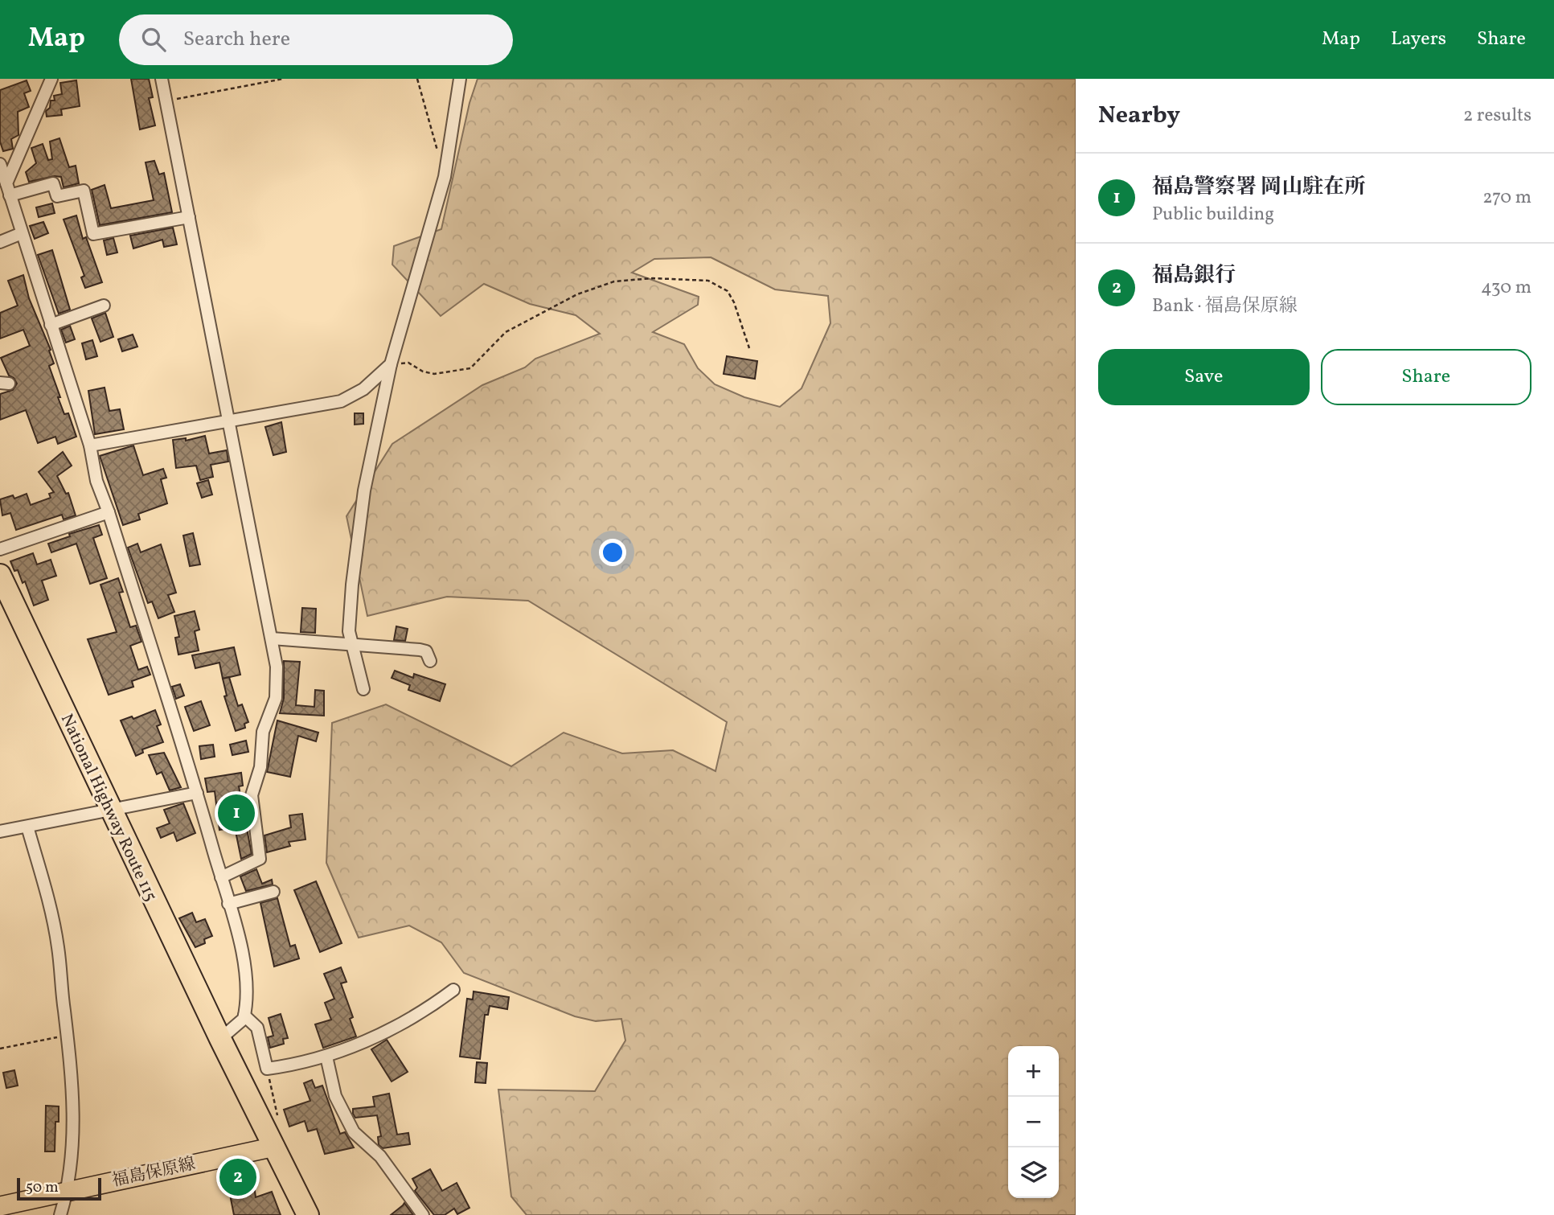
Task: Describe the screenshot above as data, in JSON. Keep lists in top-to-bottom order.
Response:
{
  "streets": {
    "highway": ["National Highway Route 115"],
    "main road": ["福島保原線"]
  },
  "crossings": [
    ["National Highway Route 115", "福島保原線"]
  ],
  "scale_bar": "50 m",
  "page": {
    "header": "Map",
    "search": "Search here",
    "nav": ["Map", "Layers", "Share"],
    "heading": ["Nearby", "2 results"],
    "list": [
      {
        "mark": "1",
        "name": "福島警察署 岡山駐在所",
        "note": "Public building",
        "value": "270 m"
      },
      {
        "mark": "2",
        "name": "福島銀行",
        "note": "Bank · 福島保原線",
        "value": "430 m"
      }
    ],
    "buttons": ["Save", "Share"],
    "pins": ["1", "2"],
    "map_buttons": ["+", "−"],
    "scale": "50 m"
  }
}
